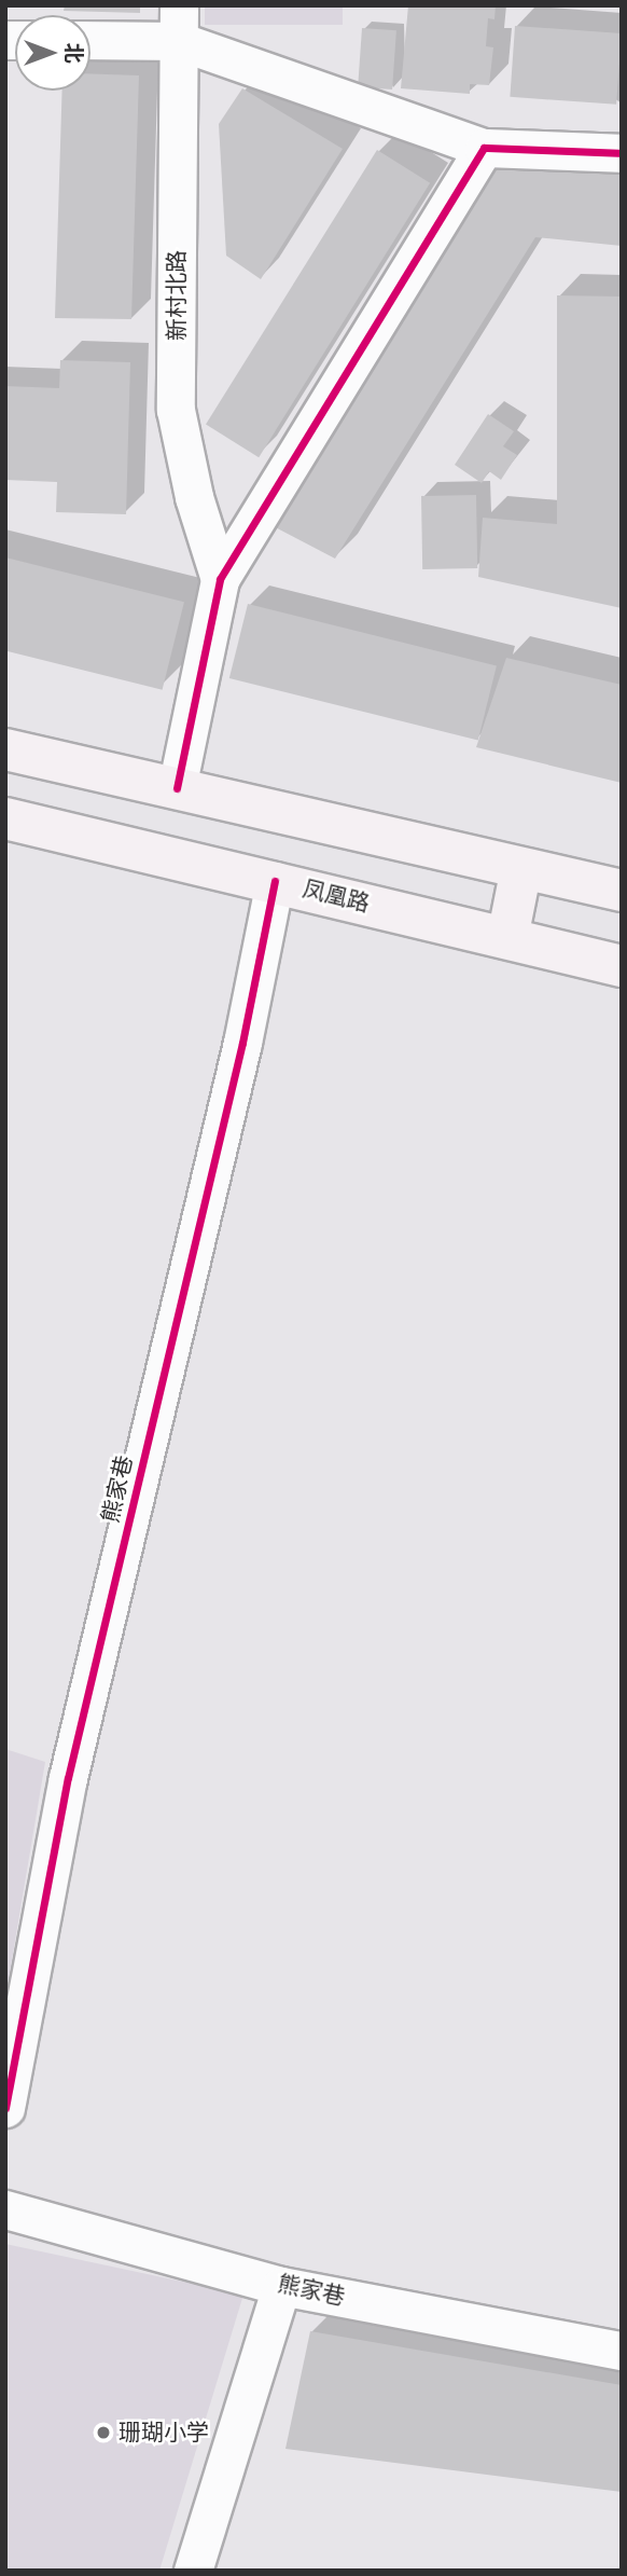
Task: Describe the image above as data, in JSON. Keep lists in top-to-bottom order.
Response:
{
  "streets": {
    "main road": ["凤凰路"],
    "street": ["新村北路", "熊家巷"]
  },
  "crossings": [
    ["凤凰路", "熊家巷"]
  ],
  "places": ["珊瑚小学"],
  "north": "right"
}
